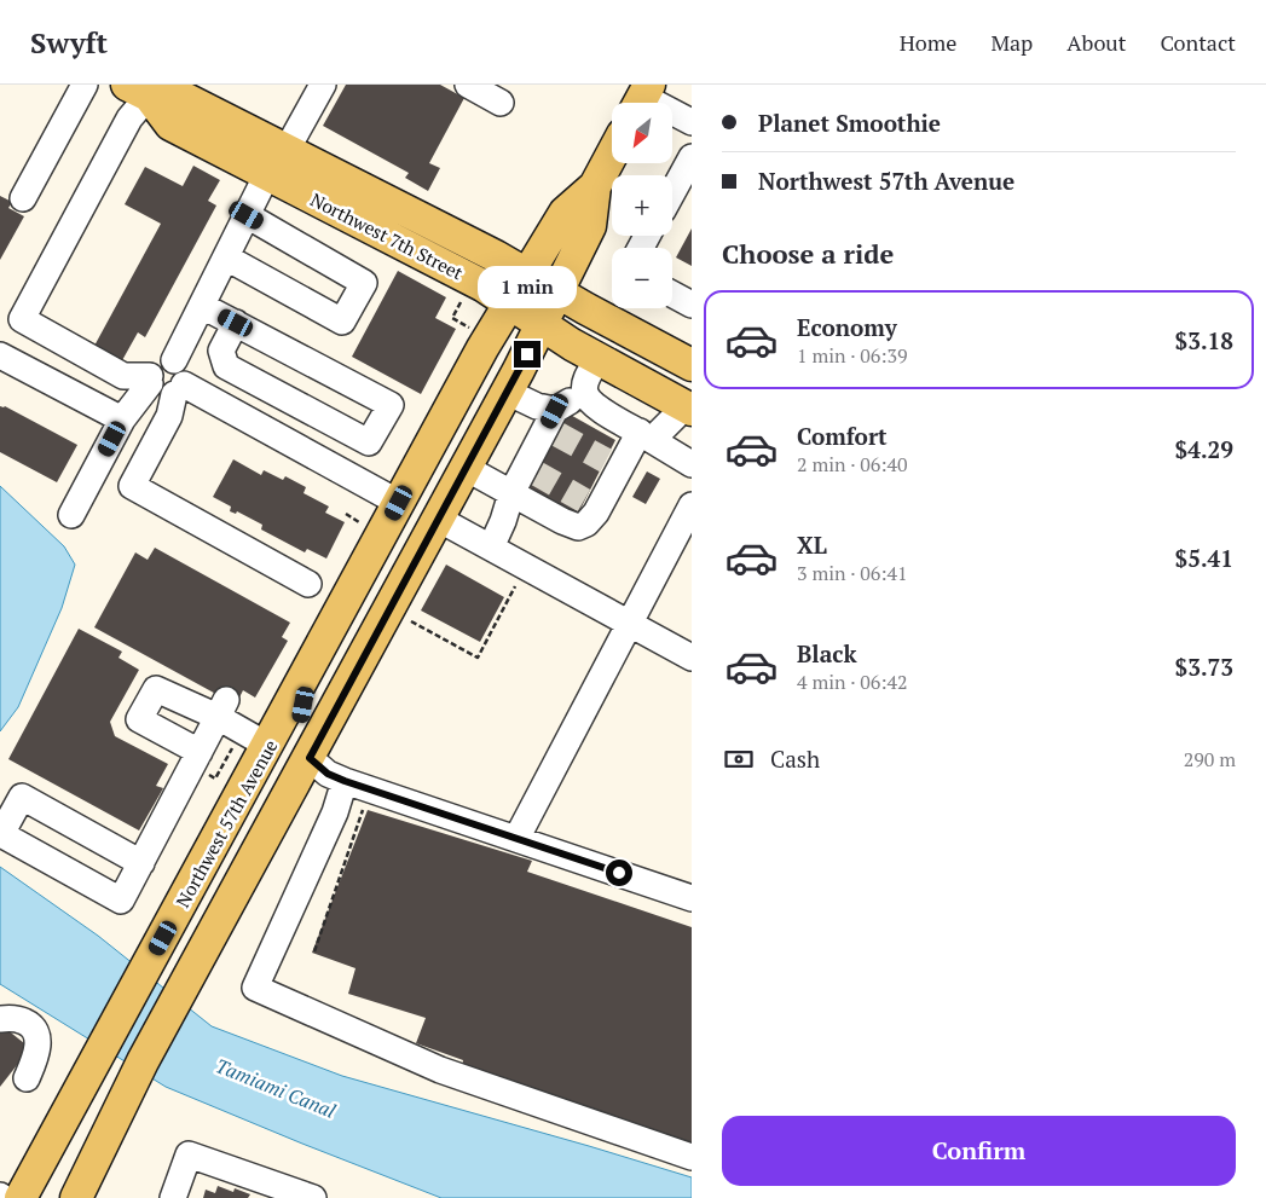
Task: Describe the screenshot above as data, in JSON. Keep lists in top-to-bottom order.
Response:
{
  "streets": {
    "main road": ["Northwest 7th Street", "Northwest 57th Avenue"]
  },
  "crossings": [
    ["Northwest 7th Street", "Northwest 57th Avenue"]
  ],
  "water": ["Tamiami Canal"],
  "north": "bottom left",
  "page": {
    "header": "Swyft",
    "nav": [
      "Home",
      "Map",
      "About",
      "Contact"
    ],
    "banner": ["Planet Smoothie", "Northwest 57th Avenue"],
    "map_buttons": ["+", "−"],
    "heading": "Choose a ride",
    "bubble": "1 min",
    "list": [
      {
        "name": "Economy",
        "note": "1 min · 06:39",
        "value": "$3.18"
      },
      {
        "name": "Comfort",
        "note": "2 min · 06:40",
        "value": "$4.29"
      },
      {
        "name": "XL",
        "note": "3 min · 06:41",
        "value": "$5.41"
      },
      {
        "name": "Black",
        "note": "4 min · 06:42",
        "value": "$3.73"
      }
    ],
    "pay": ["Cash", "290 m"],
    "buttons": "Confirm"
  }
}
